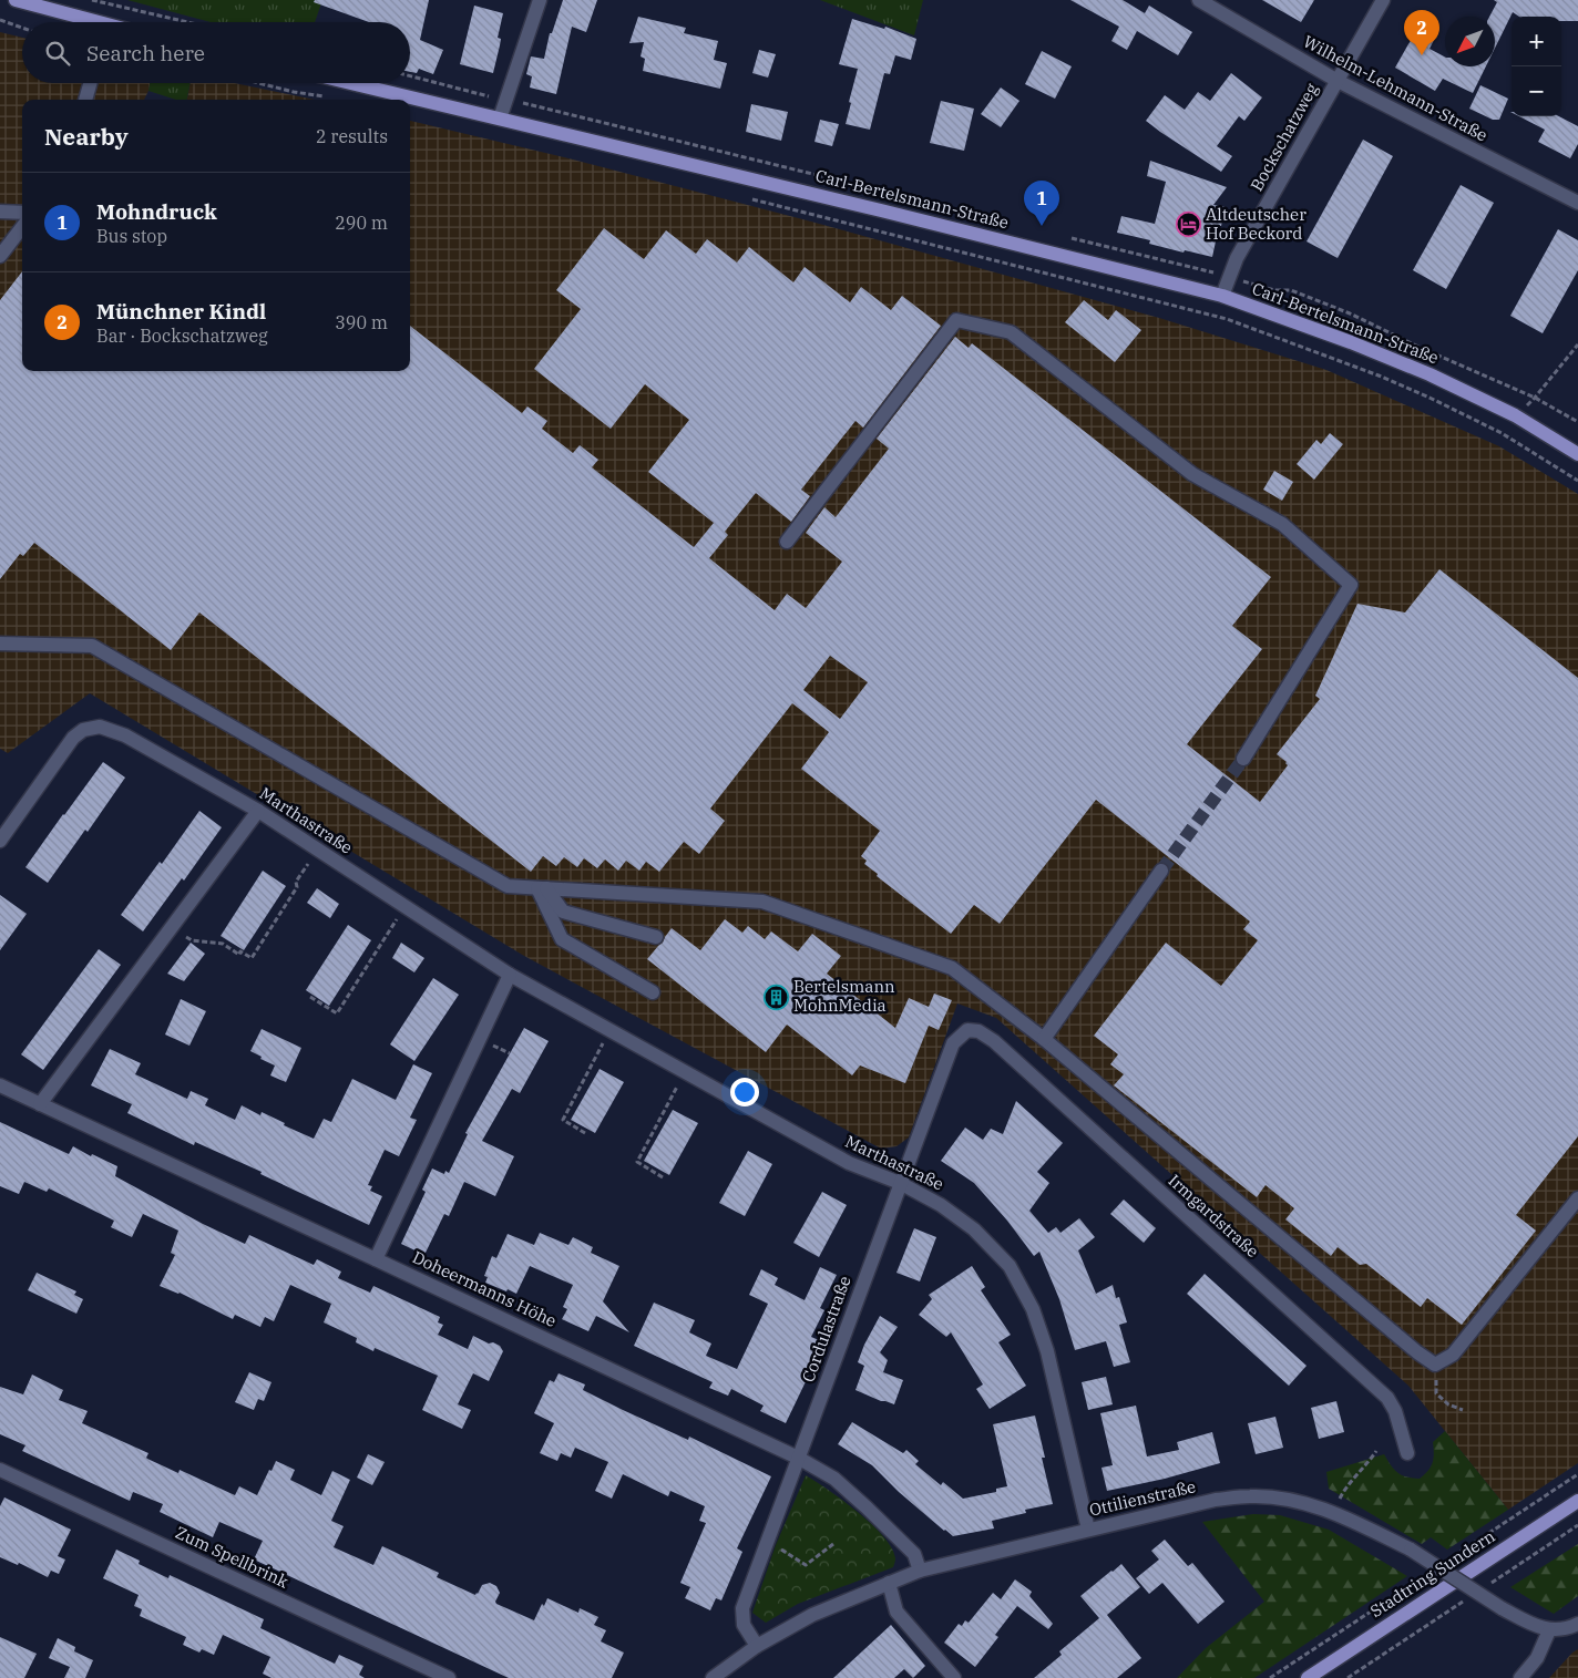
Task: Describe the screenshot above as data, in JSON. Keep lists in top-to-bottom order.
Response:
{
  "streets": {
    "main road": ["Carl-Bertelsmann-Straße", "Stadtring Sundern"],
    "street": [
      "Wilhelm-Lehmann-Straße",
      "Bockschatzweg",
      "Marthastraße",
      "Irmgardstraße",
      "Doheermanns Höhe",
      "Cordulastraße",
      "Ottilienstraße",
      "Zum Spellbrink"
    ]
  },
  "crossings": [
    ["Wilhelm-Lehmann-Straße", "Bockschatzweg"],
    ["Bockschatzweg", "Carl-Bertelsmann-Straße"],
    ["Marthastraße", "Cordulastraße"],
    ["Marthastraße", "Ottilienstraße"],
    ["Irmgardstraße", "Cordulastraße"],
    ["Doheermanns Höhe", "Cordulastraße"],
    ["Doheermanns Höhe", "Ottilienstraße"],
    ["Cordulastraße", "Ottilienstraße"]
  ],
  "places": {
    "hotel": ["Altdeutscher Hof Beckord"],
    "building": ["Bertelsmann MohnMedia"]
  },
  "north": "bottom left",
  "page": {
    "pins": ["2", "1"],
    "map_buttons": ["+", "−"],
    "search": "Search here",
    "heading": ["Nearby", "2 results"],
    "list": [
      {
        "mark": "1",
        "name": "Mohndruck",
        "note": "Bus stop",
        "value": "290 m"
      },
      {
        "mark": "2",
        "name": "Münchner Kindl",
        "note": "Bar · Bockschatzweg",
        "value": "390 m"
      }
    ]
  }
}
